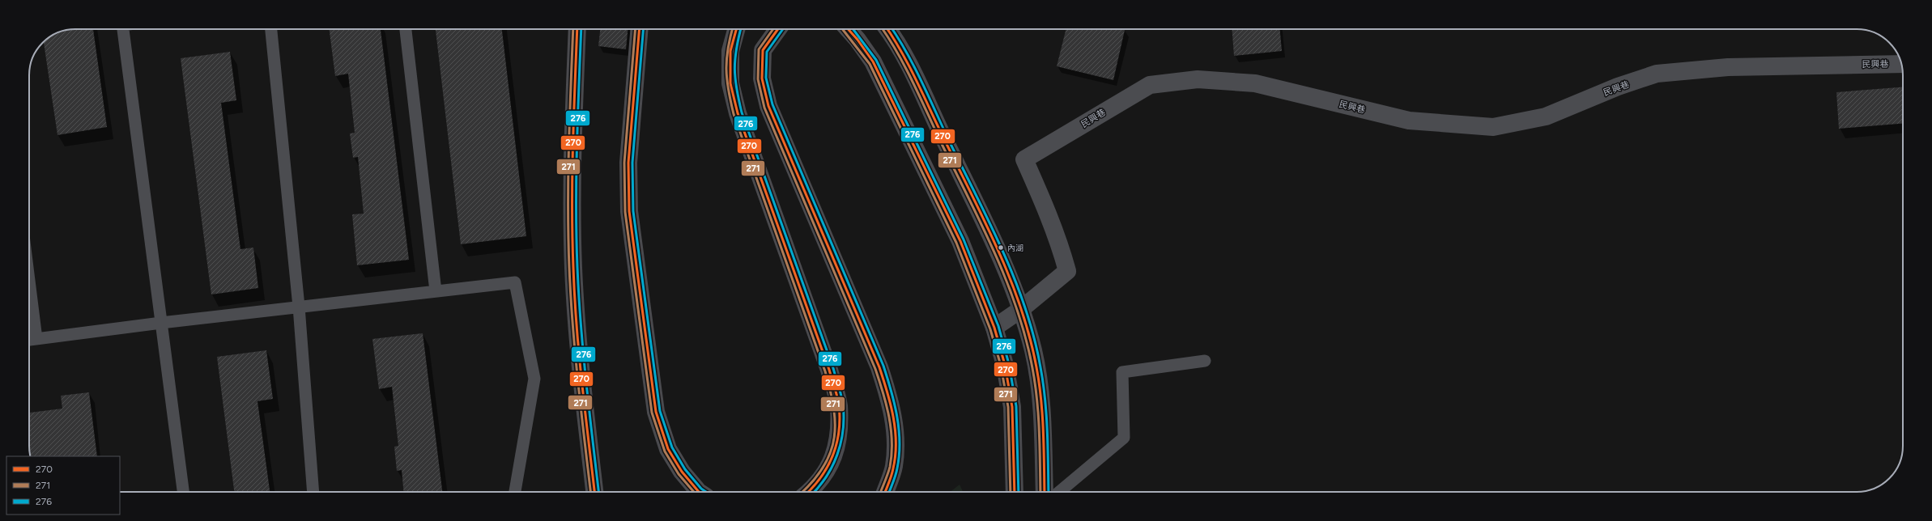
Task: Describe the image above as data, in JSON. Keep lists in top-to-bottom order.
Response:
{
  "streets": {
    "street": ["民興巷"]
  },
  "places": ["內湖"],
  "lines": ["transit line 270", "transit line 271", "transit line 276"],
  "legend": ["270", "271", "276"]
}
